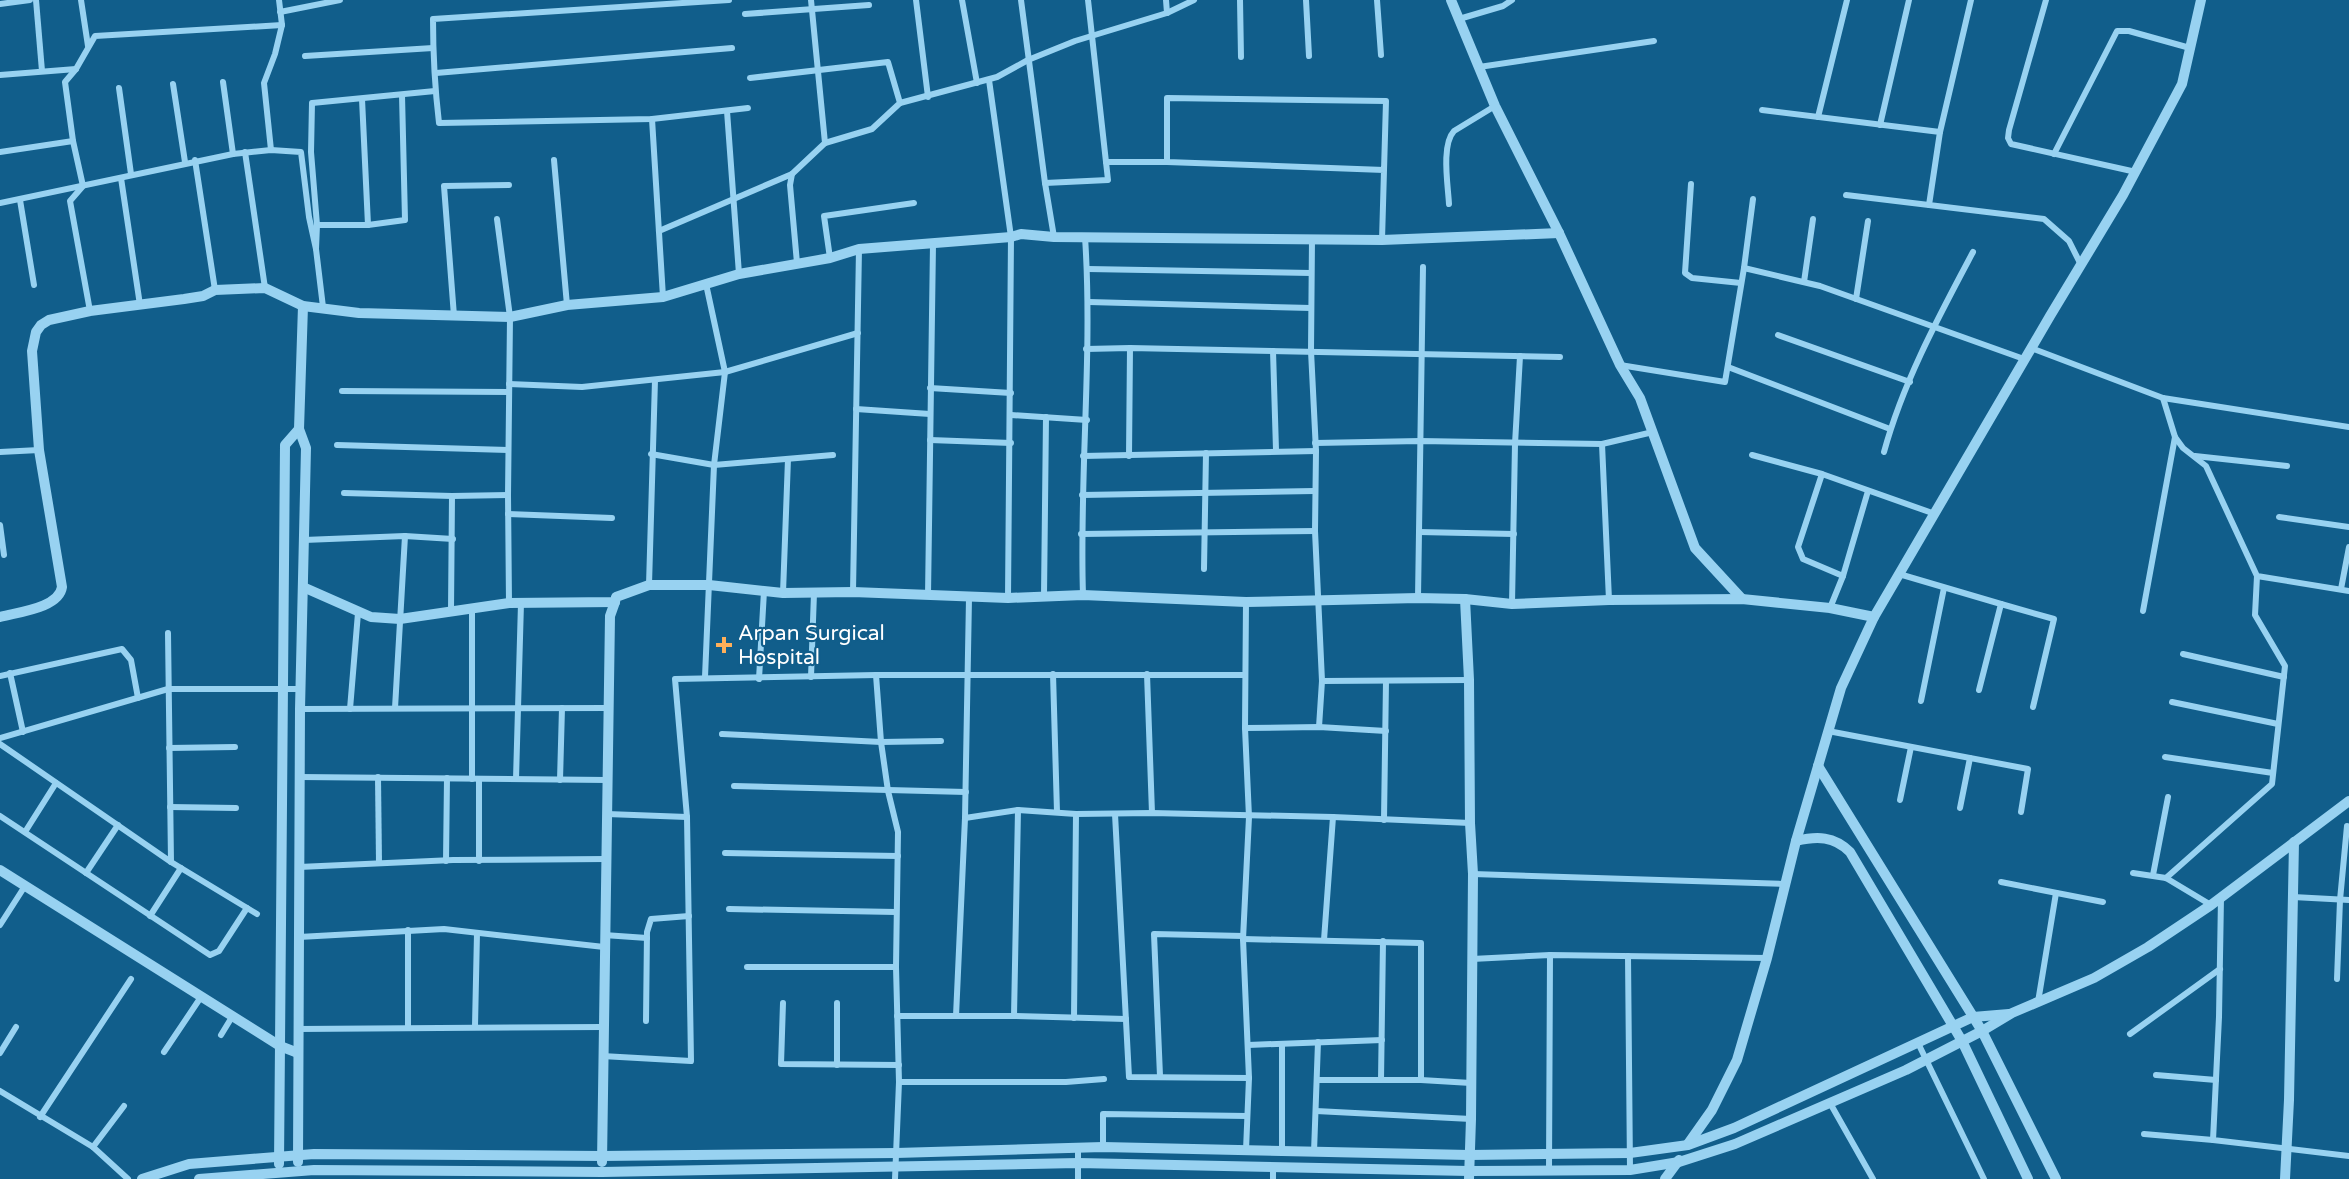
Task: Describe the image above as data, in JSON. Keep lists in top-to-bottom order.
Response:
{
  "places": {
    "health": ["Arpan Surgical Hospital"]
  }
}
